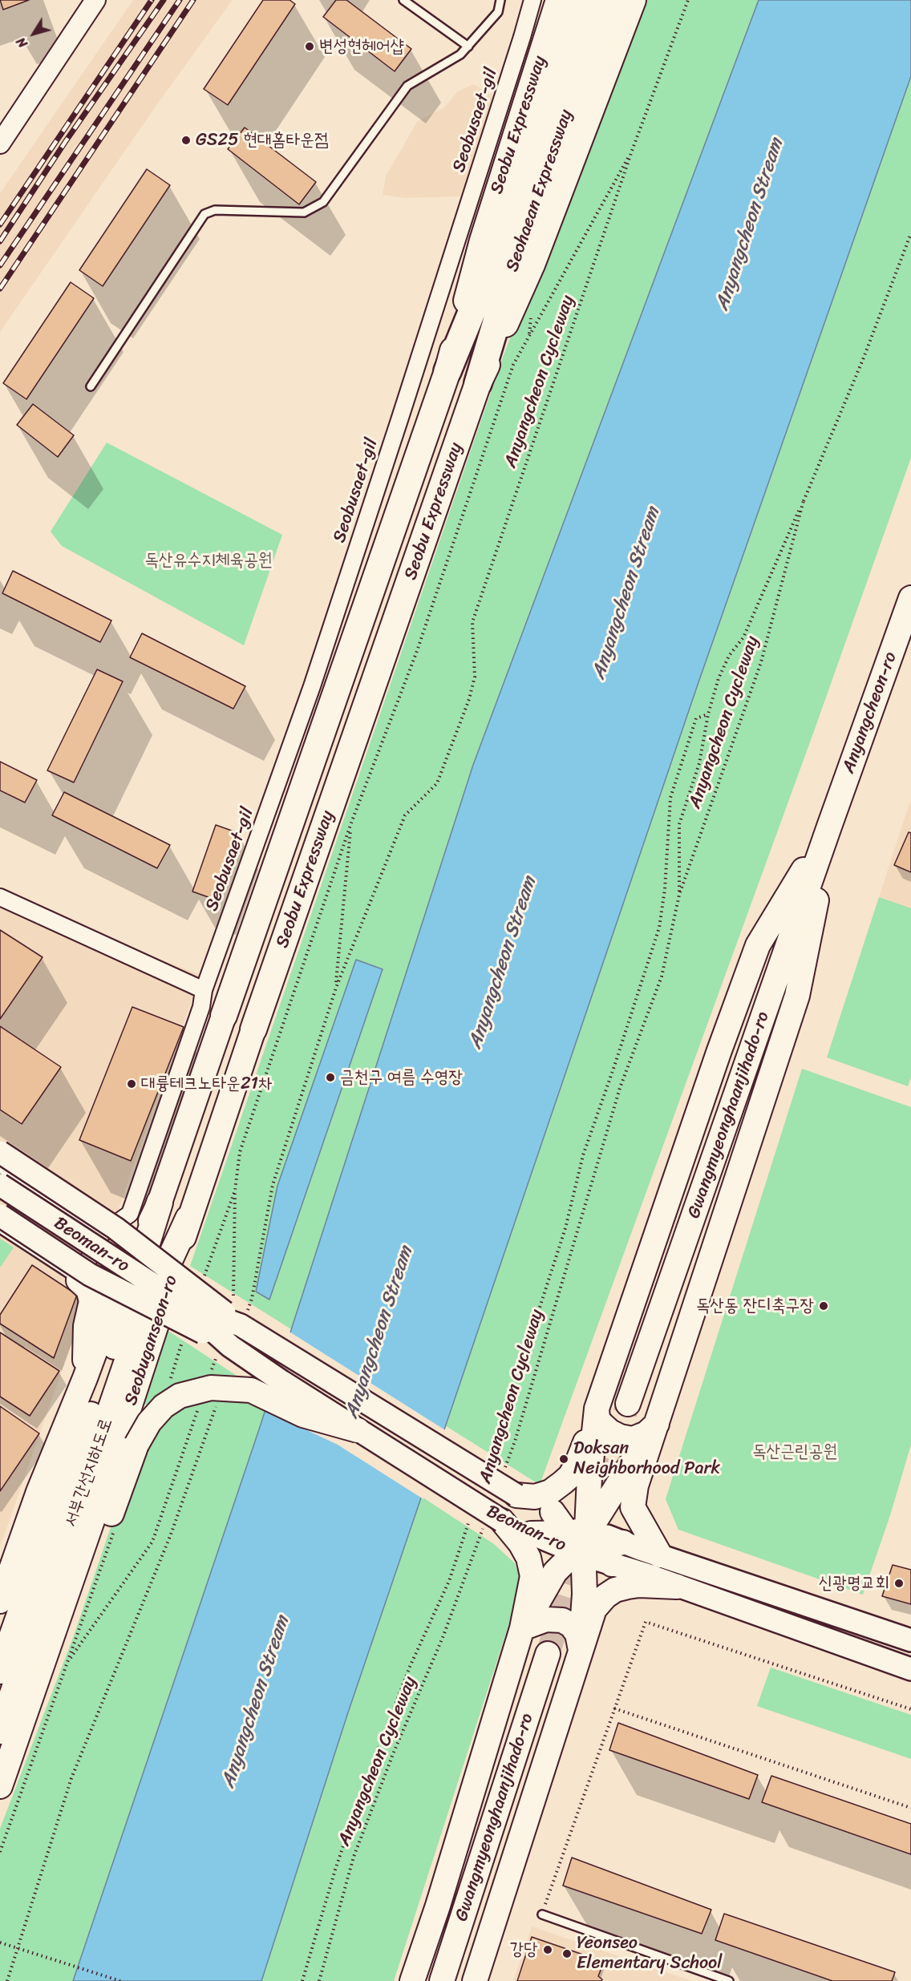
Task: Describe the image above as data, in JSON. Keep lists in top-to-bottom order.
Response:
{
  "streets": {
    "highway": ["Seobu Expressway", "Seohaean Expressway", "서부간선지하도로"],
    "main road": [
      "Anyangcheon-ro",
      "Gwangmyeonghaanjihado-ro",
      "Beoman-ro",
      "Seobuganseon-ro"
    ],
    "street": ["Seobusaet-gil"],
    "path": ["Anyangcheon Cycleway"]
  },
  "crossings": [
    ["Seobu Expressway", "Seohaean Expressway"],
    ["Seobu Expressway", "Seobuganseon-ro"],
    ["Anyangcheon Cycleway", "Beoman-ro"],
    ["Anyangcheon-ro", "Gwangmyeonghaanjihado-ro"],
    ["Seobuganseon-ro", "서부간선지하도로"]
  ],
  "water": ["Anyangcheon Stream"],
  "parks": ["독산유수지체육공원", "독산근린공원"],
  "places": [
    "변성현헤어샵",
    "GS25 현대홈타운점",
    "금천구 여름 수영장",
    "대륭테크노타운21차",
    "독산동 잔디축구장",
    "Doksan Neighborhood Park",
    "신광명교회",
    "강당",
    "Yeonseo Elementary School"
  ],
  "north": "bottom left"
}
